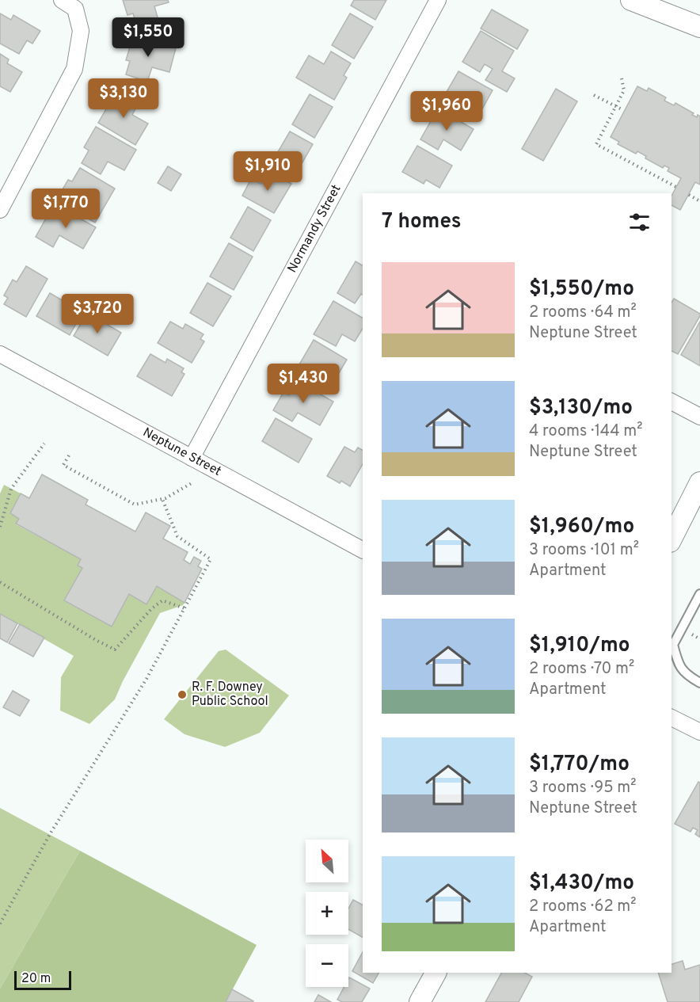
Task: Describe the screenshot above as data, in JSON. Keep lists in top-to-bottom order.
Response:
{
  "streets": {
    "street": ["Normandy Street", "Neptune Street"]
  },
  "crossings": [
    ["Normandy Street", "Neptune Street"]
  ],
  "places": ["R. F. Downey Public School"],
  "scale_bar": "20 m",
  "north": "top left",
  "page": {
    "price": [
      "$1,550",
      "$3,130",
      "$1,960",
      "$1,910",
      "$1,770",
      "$3,720",
      "$1,430"
    ],
    "heading": "7 homes",
    "list": [
      {
        "name": "$1,550/mo",
        "note": "2 rooms · 64 m² · Neptune Street"
      },
      {
        "name": "$3,130/mo",
        "note": "4 rooms · 144 m² · Neptune Street"
      },
      {
        "name": "$1,960/mo",
        "note": "3 rooms · 101 m² · Apartment"
      },
      {
        "name": "$1,910/mo",
        "note": "2 rooms · 70 m² · Apartment"
      },
      {
        "name": "$1,770/mo",
        "note": "3 rooms · 95 m² · Neptune Street"
      },
      {
        "name": "$1,430/mo",
        "note": "2 rooms · 62 m² · Apartment"
      }
    ],
    "map_buttons": ["+", "−"],
    "scale": "20 m"
  }
}
